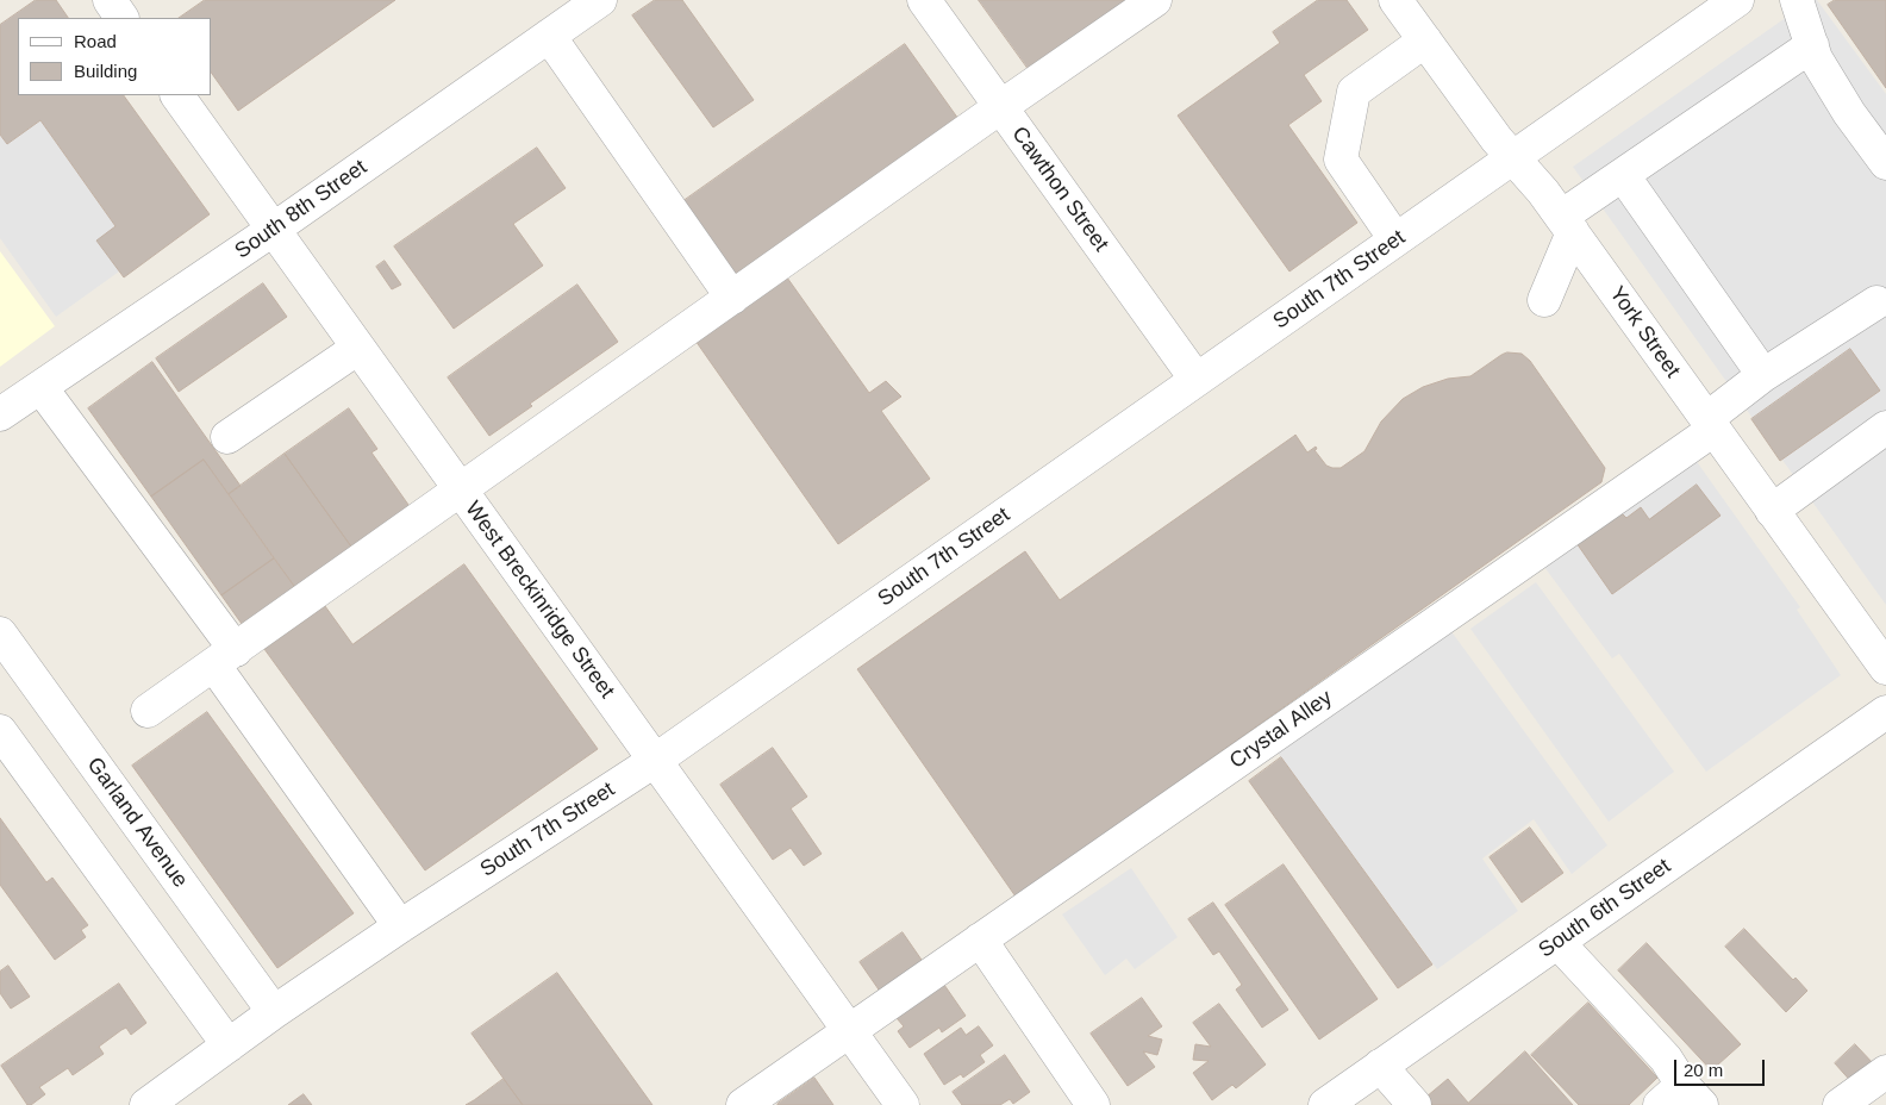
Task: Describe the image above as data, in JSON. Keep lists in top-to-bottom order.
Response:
{
  "streets": {
    "street": [
      "Cawthon Street",
      "South 8th Street",
      "South 7th Street",
      "York Street",
      "West Breckinridge Street",
      "Crystal Alley",
      "Garland Avenue",
      "South 6th Street"
    ]
  },
  "crossings": [
    ["Cawthon Street", "South 7th Street"],
    ["South 8th Street", "West Breckinridge Street"],
    ["South 7th Street", "York Street"],
    ["South 7th Street", "West Breckinridge Street"],
    ["South 7th Street", "Garland Avenue"],
    ["York Street", "Crystal Alley"],
    ["West Breckinridge Street", "Crystal Alley"]
  ],
  "legend": ["Road", "Building"],
  "scale_bar": "20 m"
}
